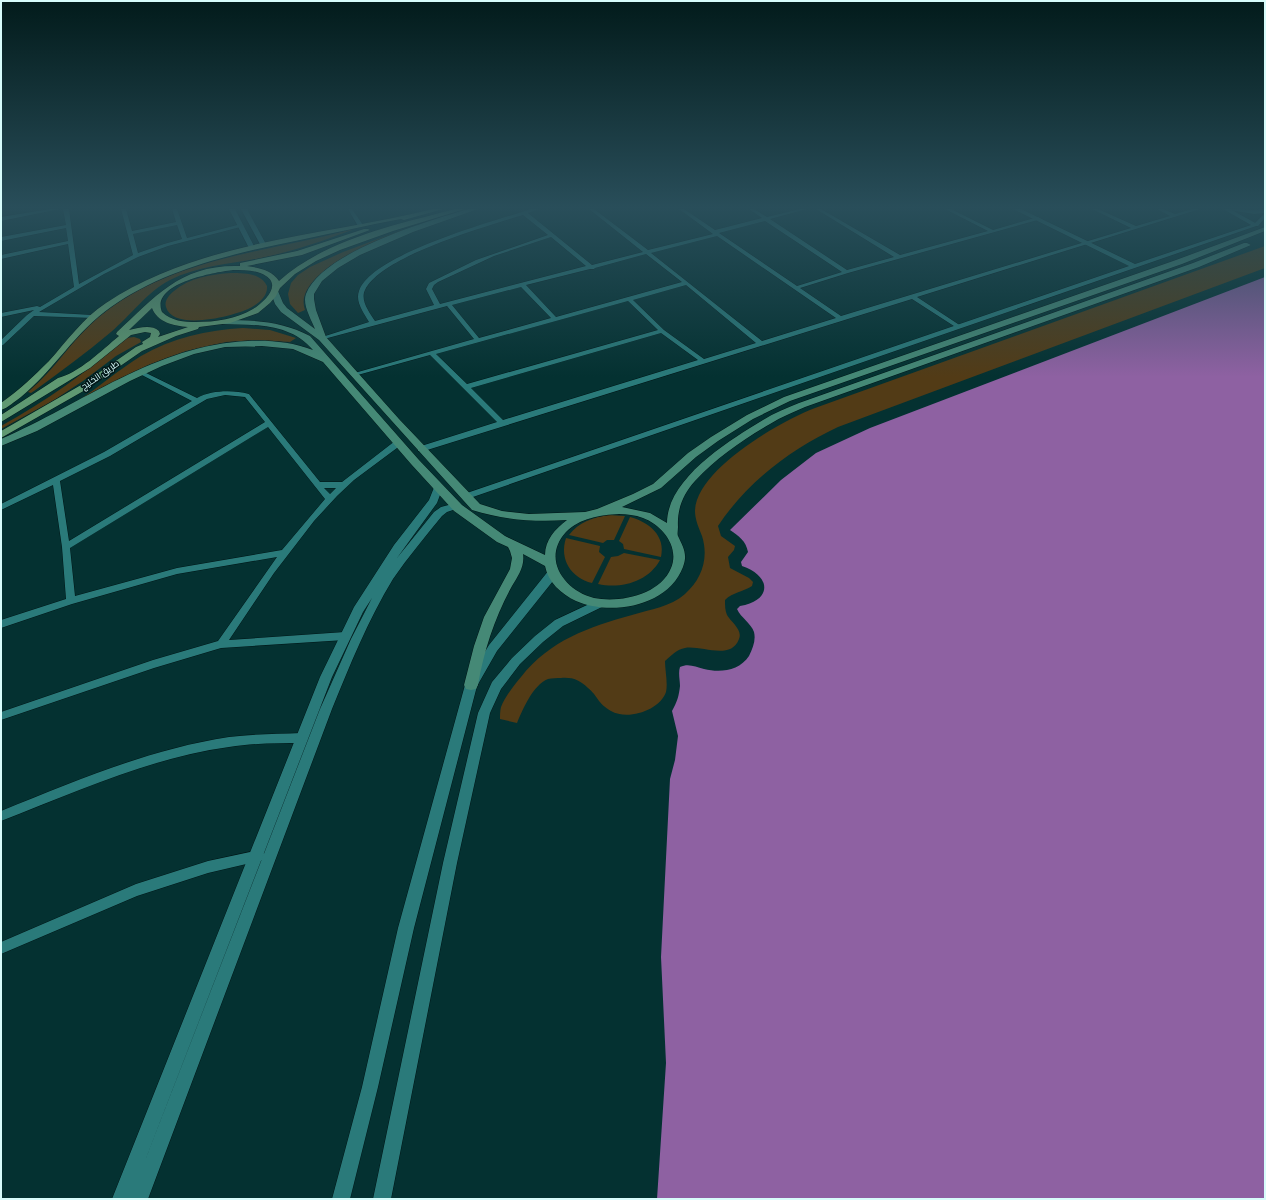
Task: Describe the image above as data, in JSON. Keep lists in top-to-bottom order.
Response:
{
  "streets": {
    "main road": ["طريق الخليج"]
  }
}
